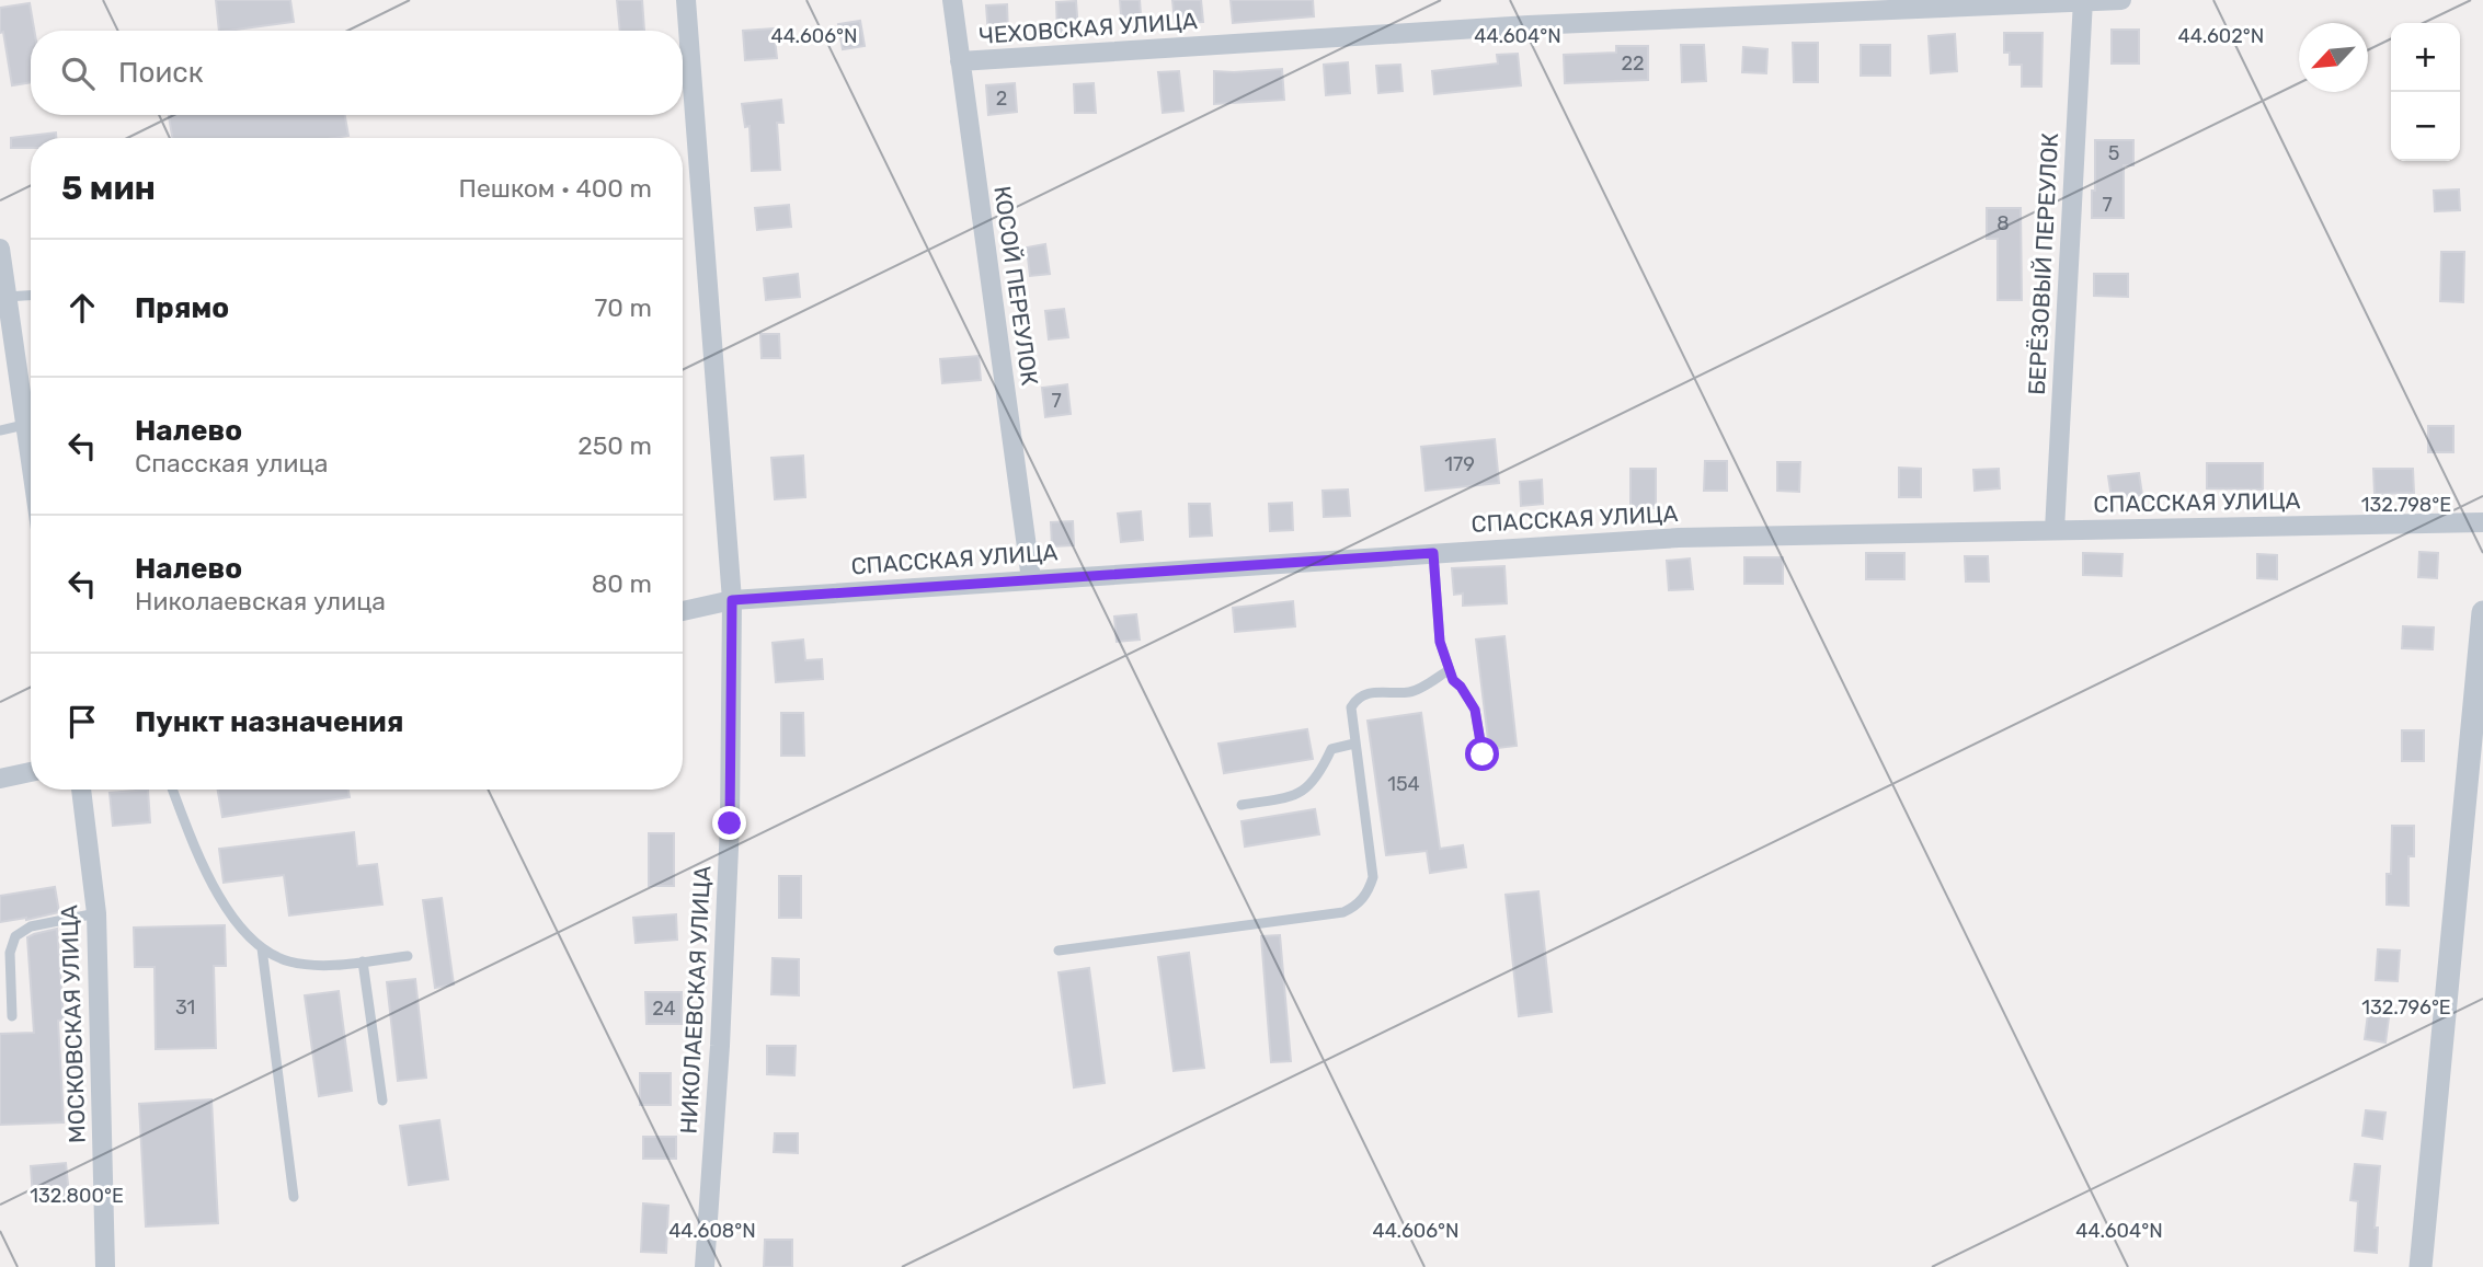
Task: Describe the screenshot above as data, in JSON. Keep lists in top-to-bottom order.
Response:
{
  "streets": {
    "street": [
      "ЧЕХОВСКАЯ УЛИЦА",
      "БЕРЁЗОВЫЙ ПЕРЕУЛОК",
      "КОСОЙ ПЕРЕУЛОК",
      "СПАССКАЯ УЛИЦА",
      "НИКОЛАЕВСКАЯ УЛИЦА",
      "МОСКОВСКАЯ УЛИЦА"
    ]
  },
  "crossings": [
    ["ЧЕХОВСКАЯ УЛИЦА", "БЕРЁЗОВЫЙ ПЕРЕУЛОК"],
    ["ЧЕХОВСКАЯ УЛИЦА", "КОСОЙ ПЕРЕУЛОК"],
    ["БЕРЁЗОВЫЙ ПЕРЕУЛОК", "СПАССКАЯ УЛИЦА"],
    ["КОСОЙ ПЕРЕУЛОК", "СПАССКАЯ УЛИЦА"],
    ["СПАССКАЯ УЛИЦА", "НИКОЛАЕВСКАЯ УЛИЦА"]
  ],
  "house_numbers": [
    "22",
    "2",
    "5",
    "7",
    "8",
    "7",
    "179",
    "154",
    "31",
    "24"
  ],
  "north": "bottom left",
  "page": {
    "map_buttons": ["+", "−"],
    "search": "Поиск",
    "heading": ["5 мин", "Пешком · 400 m"],
    "list": [
      ["Прямо", "70 m"],
      ["Налево", "Спасская улица", "250 m"],
      ["Налево", "Николаевская улица", "80 m"],
      "Пункт назначения"
    ]
  },
  "coordinates": [
    "44.602°N",
    "44.606°N",
    "44.604°N",
    "132.798°E",
    "132.796°E",
    "132.800°E",
    "44.608°N"
  ]
}
